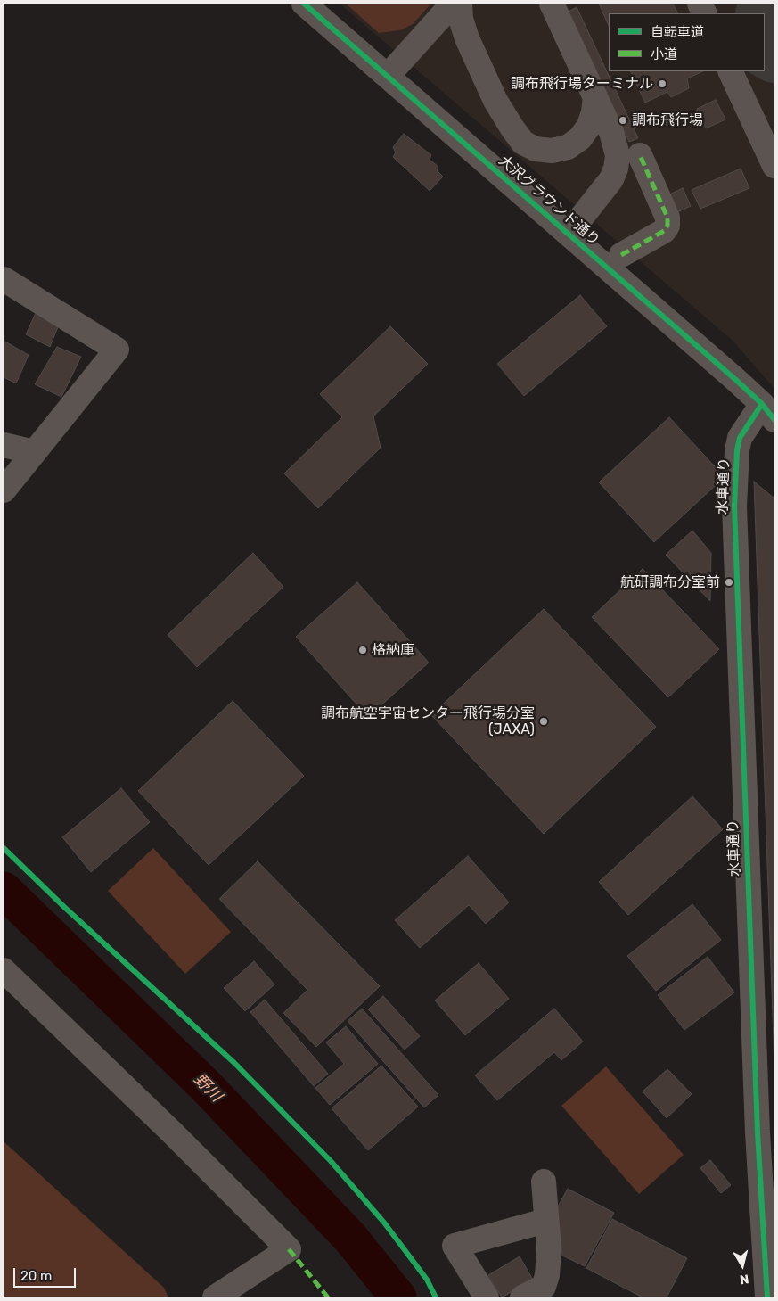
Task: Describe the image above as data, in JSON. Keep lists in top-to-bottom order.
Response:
{
  "streets": {
    "street": ["大沢グラウンド通り", "水車通り"]
  },
  "crossings": [
    ["大沢グラウンド通り", "水車通り"]
  ],
  "water": ["野川"],
  "places": [
    "調布飛行場ターミナル",
    "調布飛行場",
    "航研調布分室前",
    "格納庫",
    "調布航空宇宙センター飛行場分室 (JAXA)"
  ],
  "legend": ["自転車道", "小道"],
  "scale_bar": "20 m",
  "north": "bottom"
}
